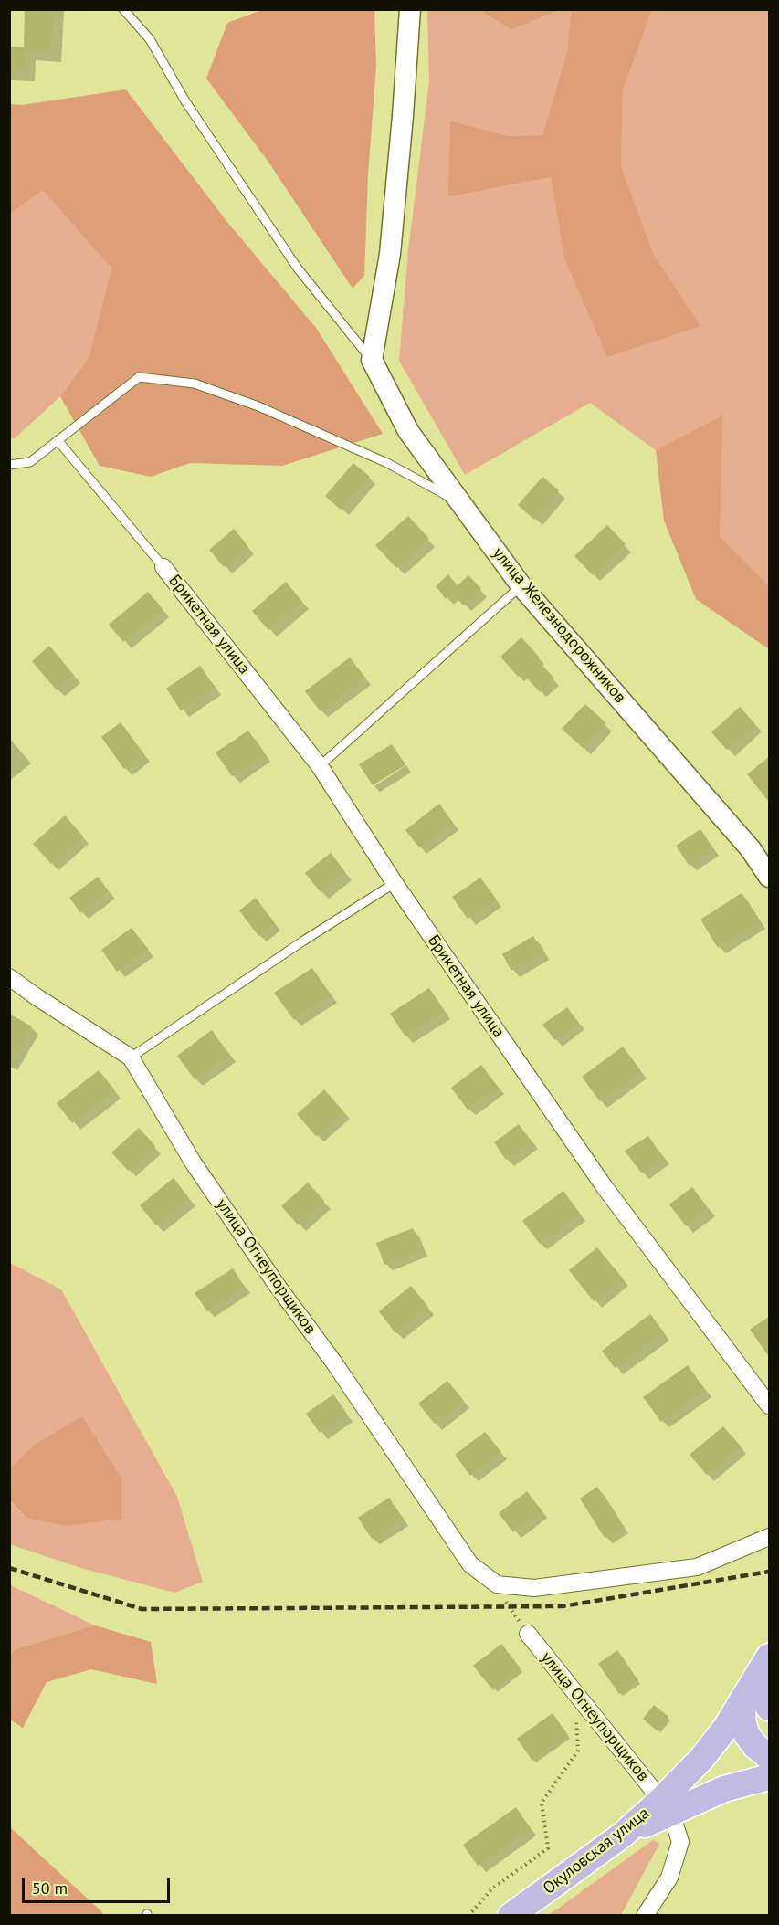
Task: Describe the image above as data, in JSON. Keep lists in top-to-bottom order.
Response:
{
  "streets": {
    "main road": ["Окуловская улица"],
    "street": ["Брикетная улица", "улица Железнодорожников", "улица Огнеупорщиков"]
  },
  "crossings": [
    ["улица Огнеупорщиков", "Окуловская улица"]
  ],
  "scale_bar": "50 m"
}
